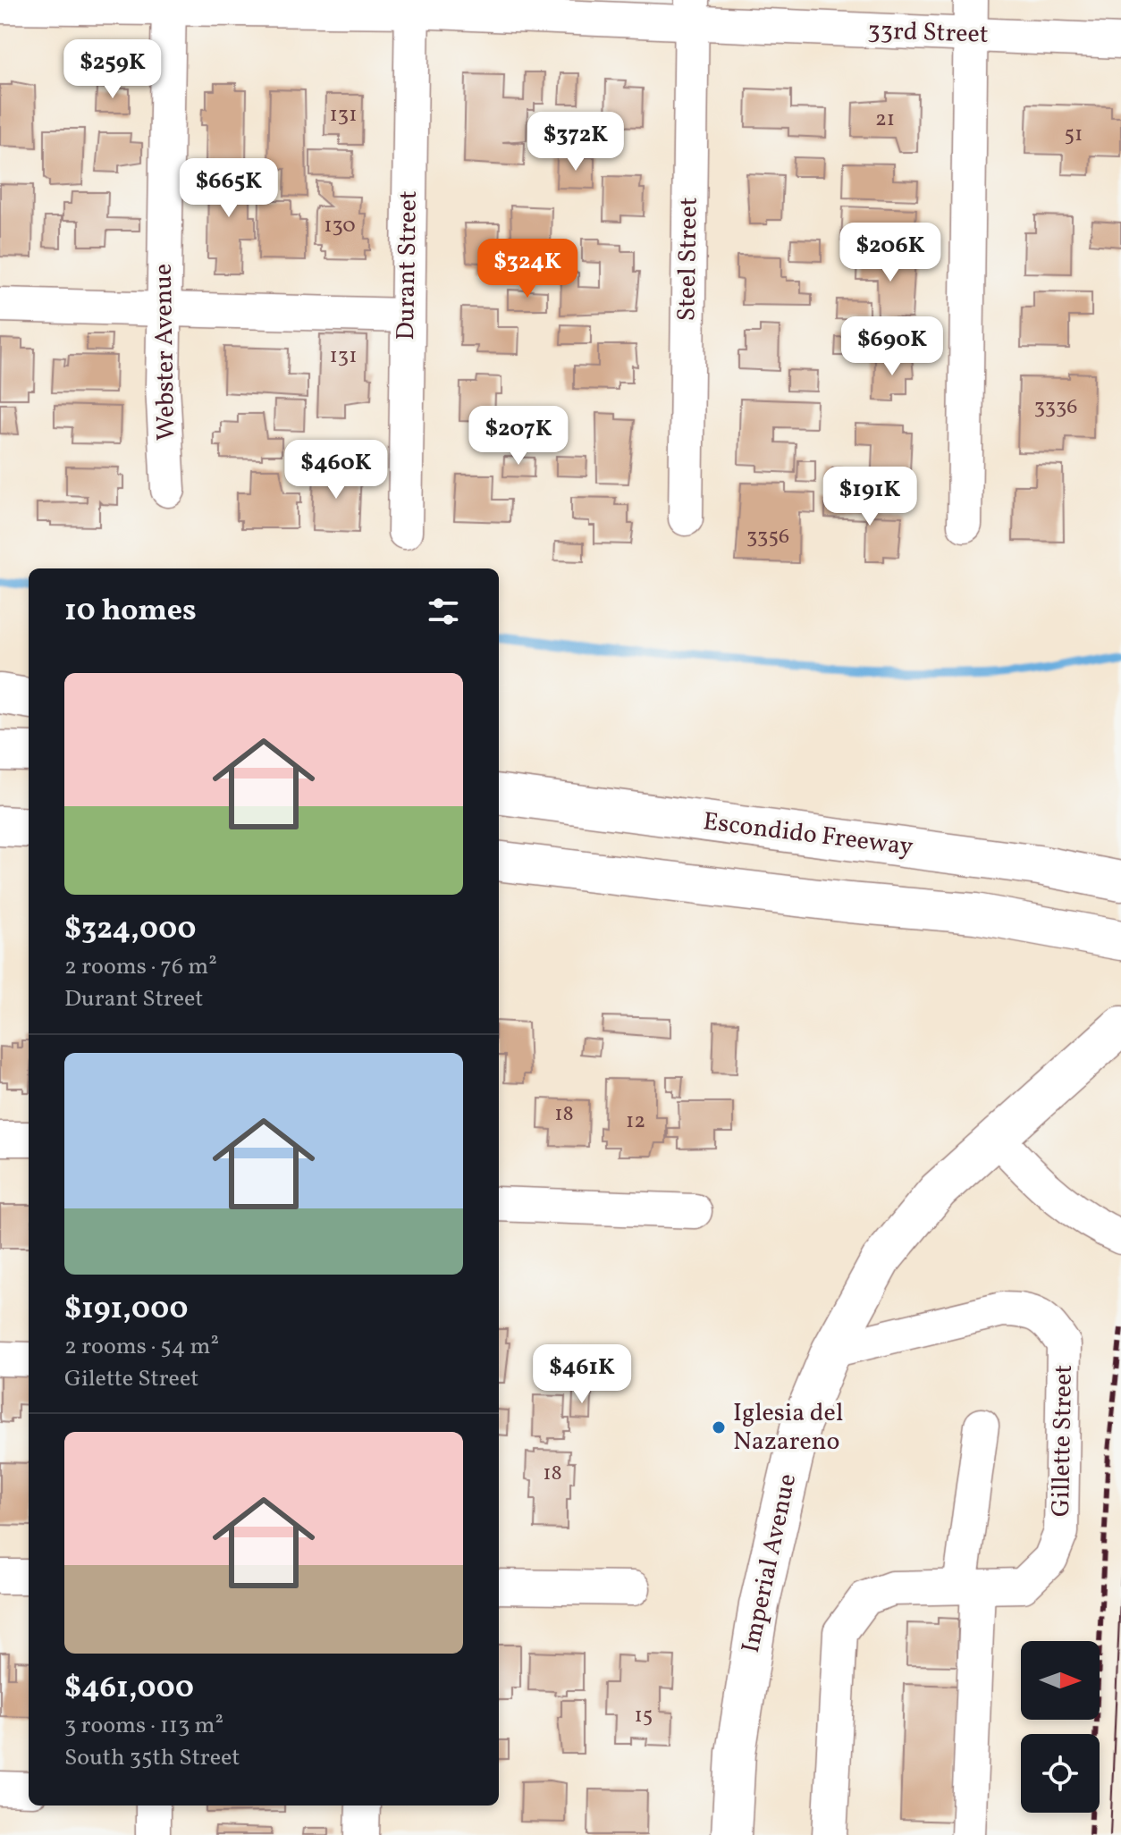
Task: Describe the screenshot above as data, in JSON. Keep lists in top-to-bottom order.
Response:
{
  "streets": {
    "main road": ["Escondido Freeway", "Imperial Avenue"],
    "street": [
      "33rd Street",
      "Steel Street",
      "Durant Street",
      "Webster Avenue",
      "Gillette Street"
    ]
  },
  "crossings": [
    ["33rd Street", "Steel Street"],
    ["33rd Street", "Durant Street"],
    ["33rd Street", "Webster Avenue"],
    ["Gillette Street", "Imperial Avenue"]
  ],
  "places": ["Iglesia del Nazareno"],
  "house_numbers": [
    "131",
    "21",
    "51",
    "130",
    "131",
    "3336",
    "3356",
    "18",
    "12",
    "18",
    "15"
  ],
  "north": "right",
  "page": {
    "price": [
      "$259K",
      "$372K",
      "$665K",
      "$206K",
      "$324K",
      "$690K",
      "$207K",
      "$460K",
      "$191K",
      "$461K"
    ],
    "heading": "10 homes",
    "list": [
      {
        "name": "$324,000",
        "note": "2 rooms · 76 m² · Durant Street"
      },
      {
        "name": "$191,000",
        "note": "2 rooms · 54 m² · Gilette Street"
      },
      {
        "name": "$461,000",
        "note": "3 rooms · 113 m² · South 35th Street"
      }
    ]
  }
}
